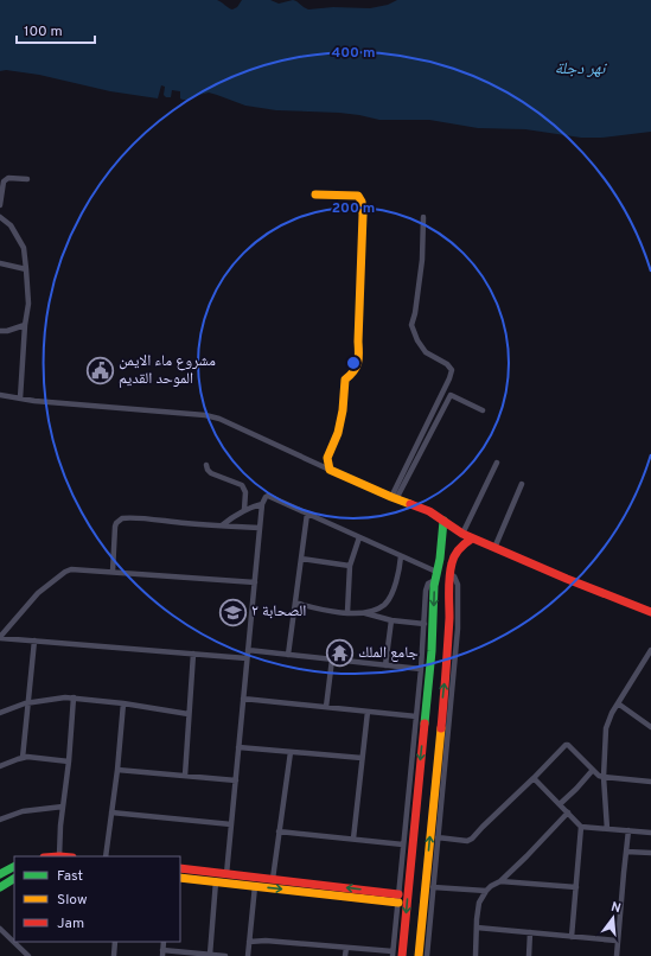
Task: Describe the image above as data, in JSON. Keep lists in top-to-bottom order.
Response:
{
  "water": ["نهر دجلة"],
  "places": {
    "public building": ["مشروع ماء الايمن الموحد القديم"],
    "school or university": ["الصحابة ٢"],
    "temple": ["جامع الملك"]
  },
  "legend": ["Fast", "Slow", "Jam"],
  "scale_bar": "100 m",
  "north": "top",
  "rings": ["400 m", "200 m"]
}
